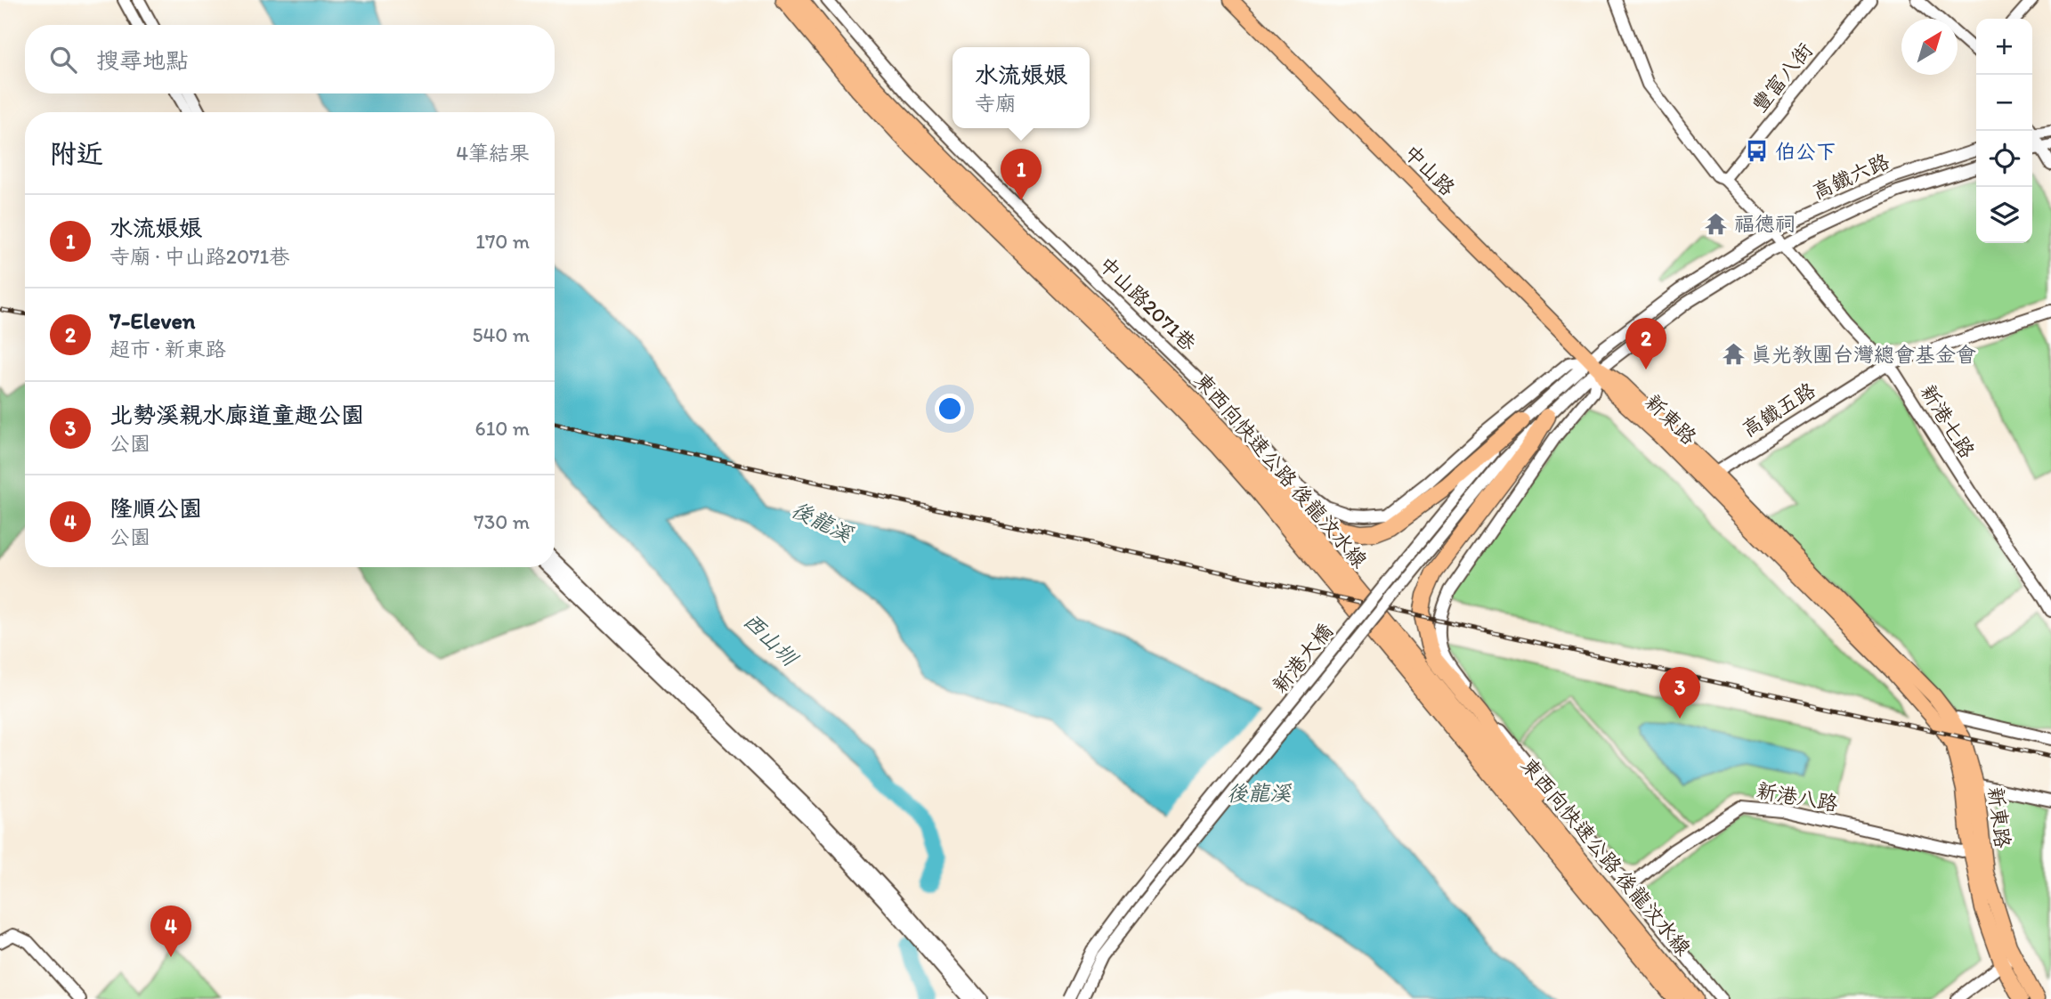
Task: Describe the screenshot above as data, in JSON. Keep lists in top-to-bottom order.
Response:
{
  "streets": {
    "highway": ["東西向快速公路 後龍汶水線"],
    "main road": ["中山路", "新東路"],
    "street": [
      "豐富八街",
      "高鐵六路",
      "中山路2071巷",
      "高鐵五路",
      "新港七路",
      "新港大橋",
      "新港八路"
    ]
  },
  "crossings": [
    ["豐富八街", "新港七路"],
    ["中山路", "高鐵六路"],
    ["中山路", "中山路2071巷"],
    ["中山路", "新東路"],
    ["中山路", "新港大橋"],
    ["高鐵六路", "中山路2071巷"],
    ["高鐵六路", "新東路"],
    ["高鐵六路", "新港七路"],
    ["高鐵六路", "新港大橋"],
    ["中山路2071巷", "新東路"],
    ["中山路2071巷", "新港大橋"],
    ["高鐵五路", "新東路"],
    ["高鐵五路", "新港七路"],
    ["新東路", "新港大橋"],
    ["新東路", "新港八路"]
  ],
  "water": ["後龍溪", "西山圳"],
  "places": {
    "bus stop": ["伯公下"],
    "temple": ["福德祠", "真光教團台灣總會基金會"]
  },
  "north": "top right",
  "page": {
    "map_buttons": ["+", "−"],
    "search": "搜尋地點",
    "popup": ["水流娘娘", "寺廟"],
    "heading": ["附近", "4筆結果"],
    "pins": [
      "1",
      "2",
      "3",
      "4"
    ],
    "list": [
      {
        "mark": "1",
        "name": "水流娘娘",
        "note": "寺廟 · 中山路2071巷",
        "value": "170 m"
      },
      {
        "mark": "2",
        "name": "7-Eleven",
        "note": "超市 · 新東路",
        "value": "540 m"
      },
      {
        "mark": "3",
        "name": "北勢溪親水廊道童趣公園",
        "note": "公園",
        "value": "610 m"
      },
      {
        "mark": "4",
        "name": "隆順公園",
        "note": "公園",
        "value": "730 m"
      }
    ]
  }
}
